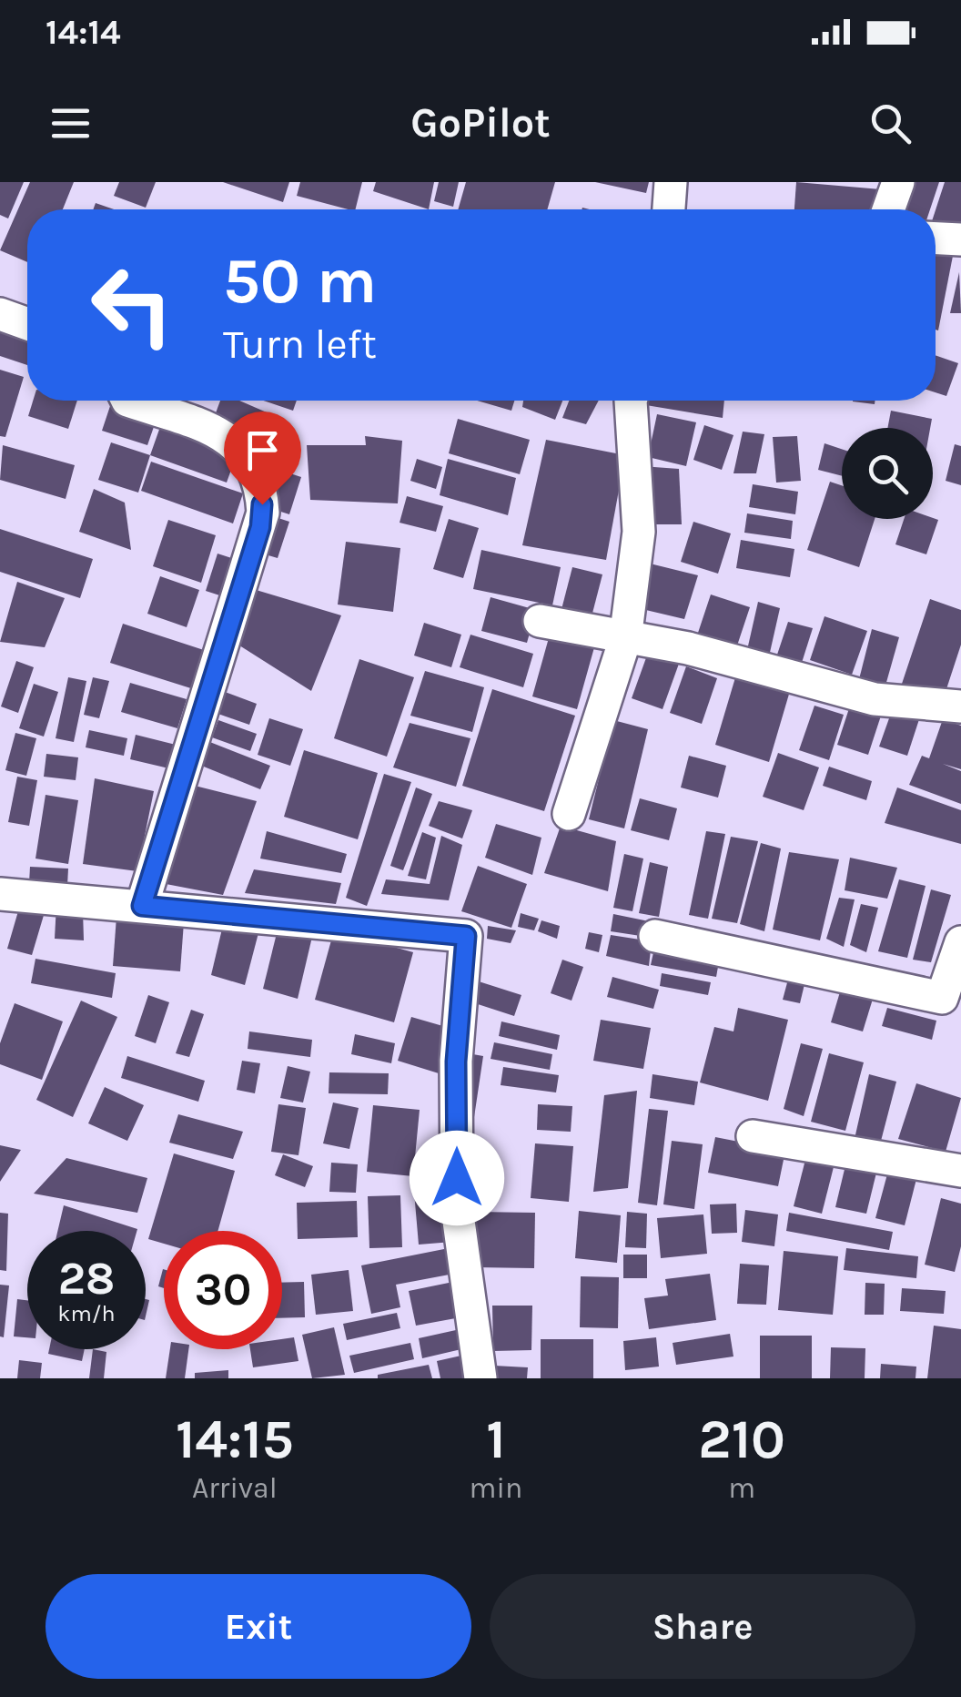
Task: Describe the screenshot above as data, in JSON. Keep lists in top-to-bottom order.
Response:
{
  "page": {
    "status": "14:14",
    "header": "GoPilot",
    "turn": ["50 m", "Turn left"],
    "speed": "28 km/h",
    "limit": "30",
    "eta": [
      "14:15",
      "Arrival",
      "1",
      "min",
      "210",
      "m"
    ],
    "buttons": ["Exit", "Share"]
  }
}
